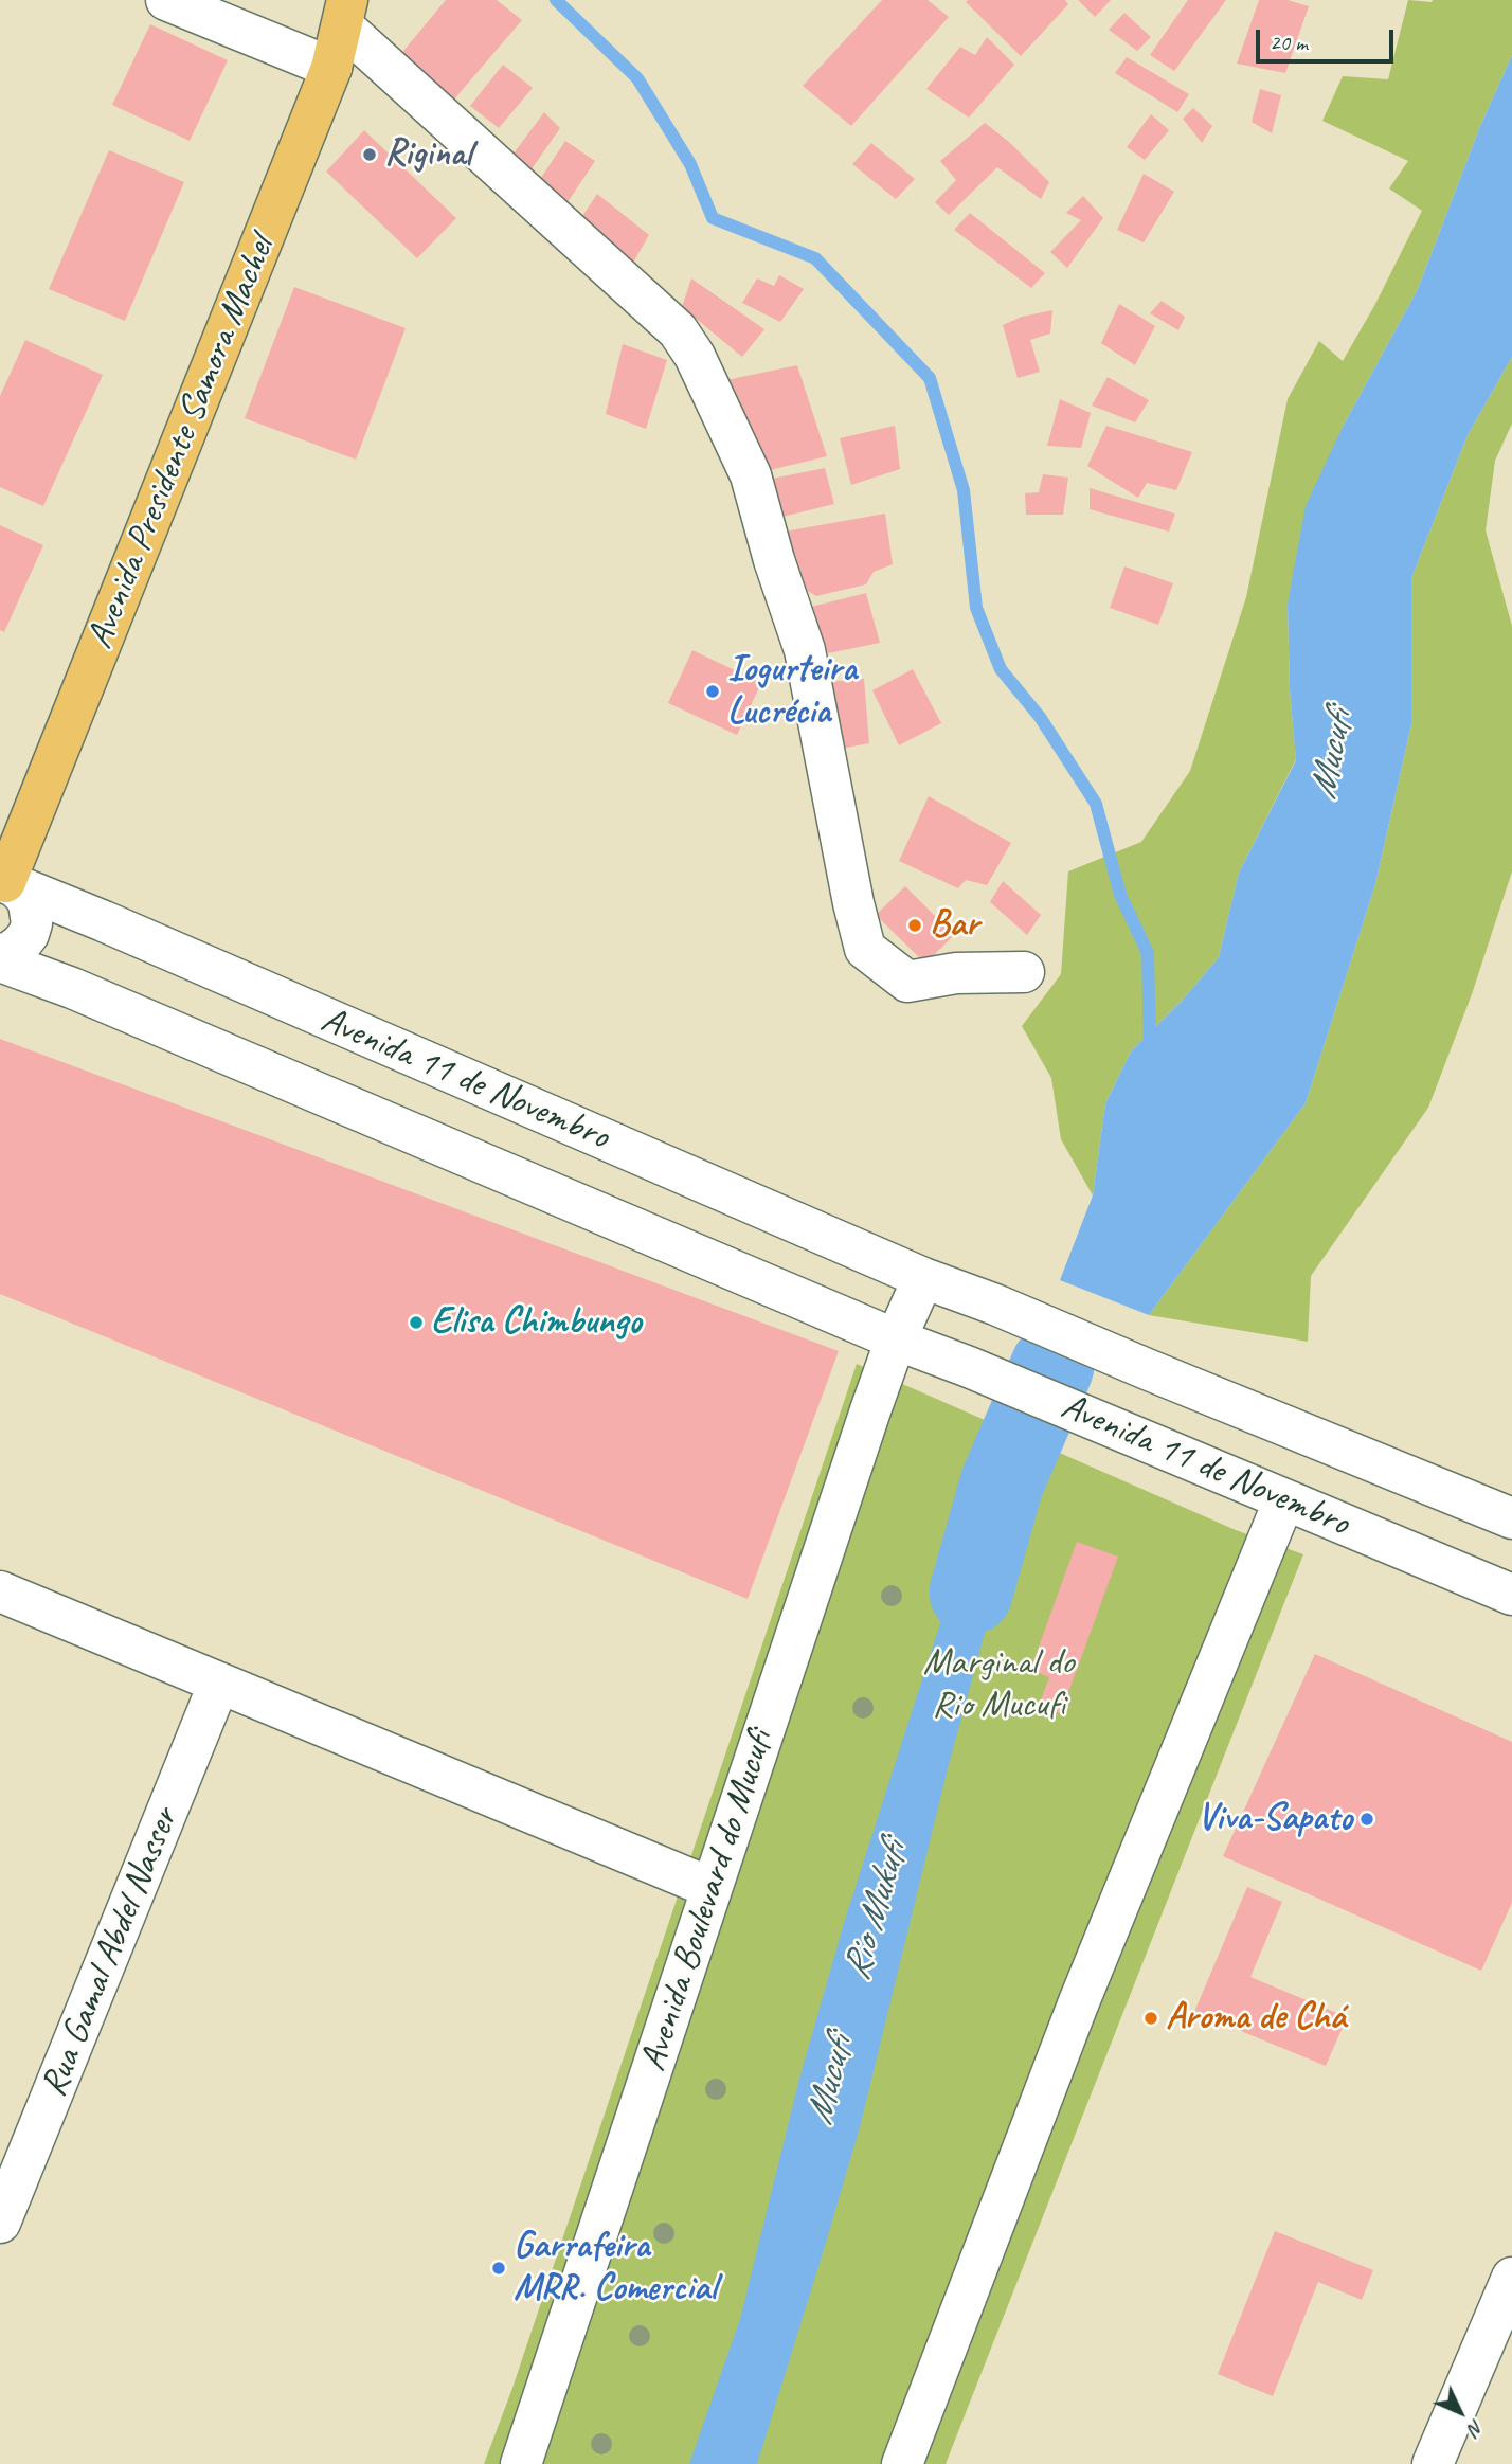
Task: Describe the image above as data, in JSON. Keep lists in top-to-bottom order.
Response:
{
  "streets": {
    "main road": ["Avenida Presidente Samora Machel"],
    "street": ["Avenida 11 de Novembro", "Avenida Boulevard do Mucufi", "Rua Gamal Abdel Nasser"]
  },
  "crossings": [
    ["Avenida Presidente Samora Machel", "Avenida 11 de Novembro"],
    ["Avenida 11 de Novembro", "Avenida Boulevard do Mucufi"]
  ],
  "water": ["Mucufi", "Rio Mukufi"],
  "parks": ["Marginal do Rio Mucufi"],
  "places": [
    "Riginal",
    "Iogurteira Lucrécia",
    "Bar",
    "Elisa Chimbungo",
    "Viva-Sapato",
    "Aroma de Chá",
    "Garrafeira MRR. Comercial"
  ],
  "scale_bar": "20 m",
  "north": "bottom right"
}
